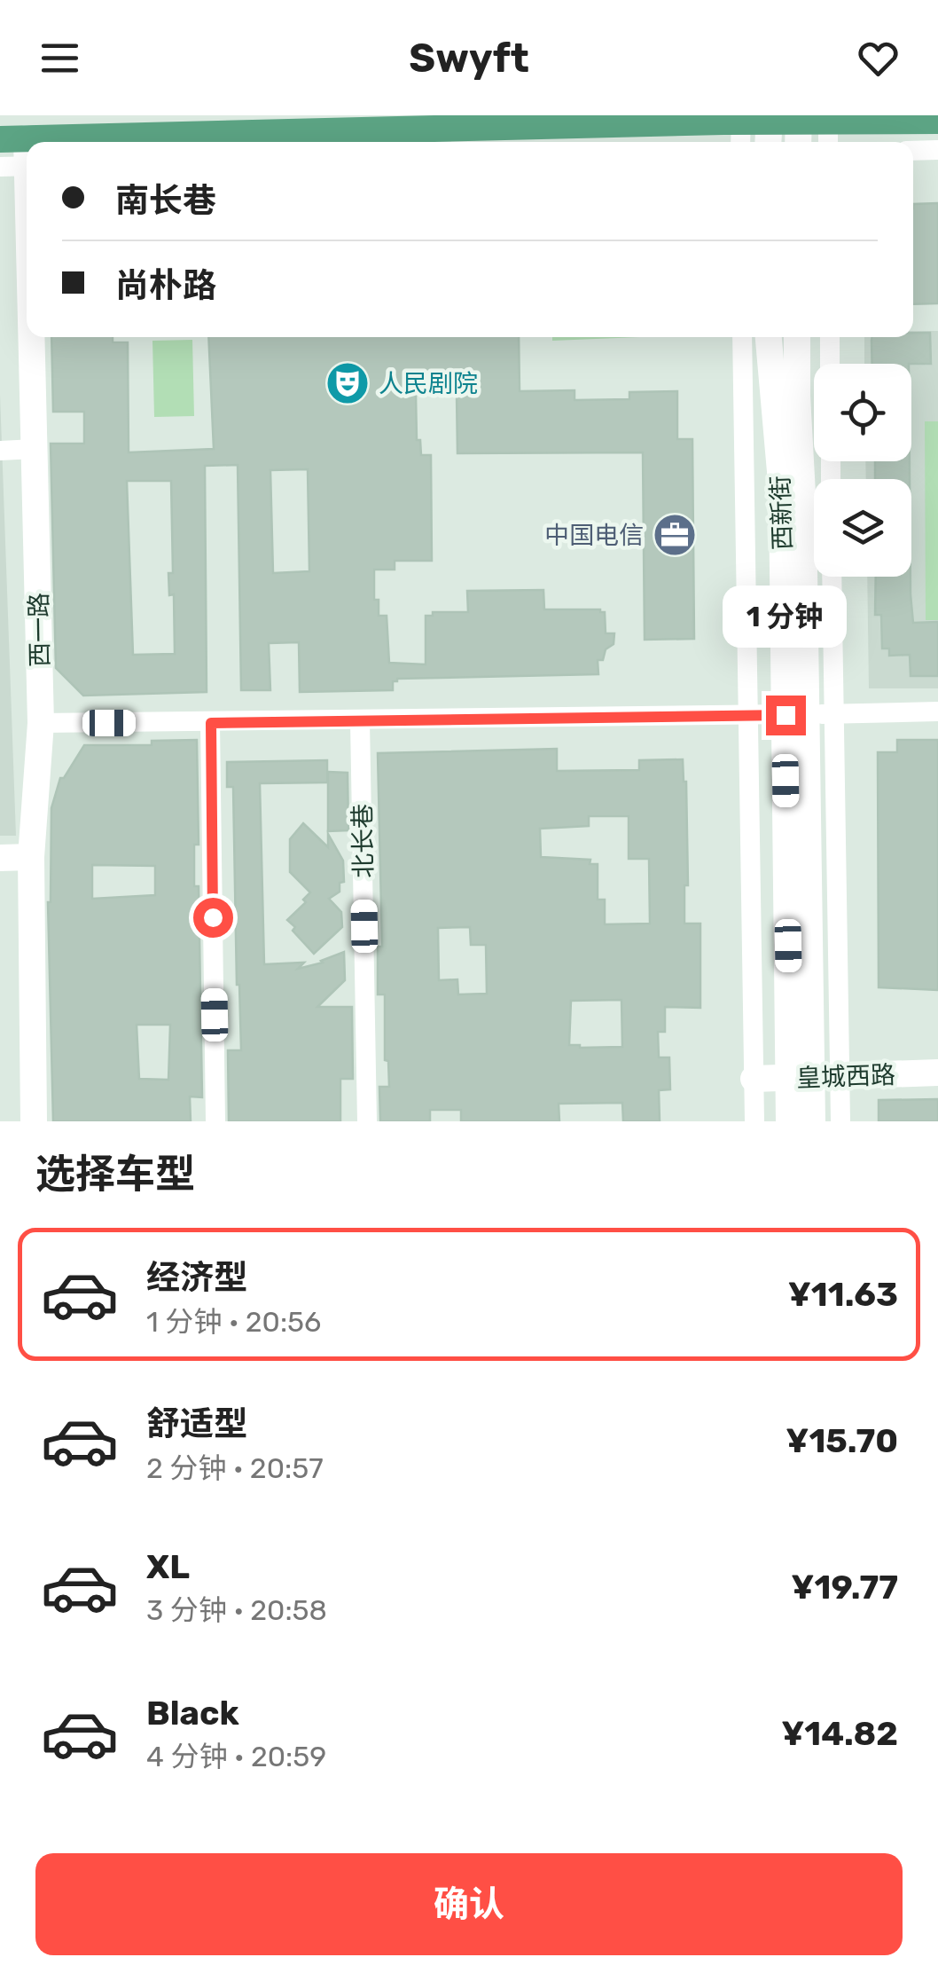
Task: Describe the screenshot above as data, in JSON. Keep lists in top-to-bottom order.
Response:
{
  "streets": {
    "main road": ["西新街", "西一路", "皇城西路"],
    "street": ["北长巷"]
  },
  "crossings": [
    ["西新街", "皇城西路"]
  ],
  "places": {
    "theatre": ["人民剧院"],
    "office": ["中国电信"]
  },
  "page": {
    "header": "Swyft",
    "banner": ["南长巷", "尚朴路"],
    "bubble": "1 分钟",
    "heading": "选择车型",
    "list": [
      {
        "name": "经济型",
        "note": "1 分钟 · 20:56",
        "value": "¥11.63"
      },
      {
        "name": "舒适型",
        "note": "2 分钟 · 20:57",
        "value": "¥15.70"
      },
      {
        "name": "XL",
        "note": "3 分钟 · 20:58",
        "value": "¥19.77"
      },
      {
        "name": "Black",
        "note": "4 分钟 · 20:59",
        "value": "¥14.82"
      }
    ],
    "buttons": "确认"
  }
}
